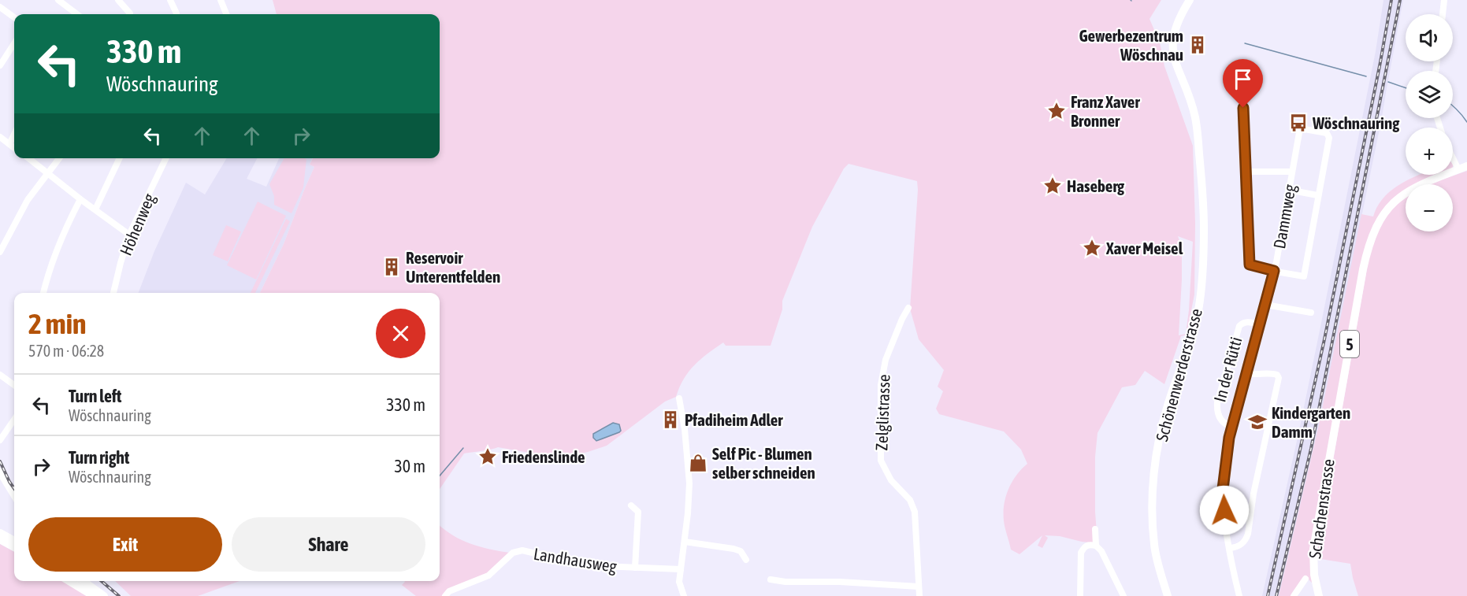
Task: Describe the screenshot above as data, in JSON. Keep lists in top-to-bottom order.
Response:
{
  "streets": {
    "main road": ["5", "Schönenwerderstrasse", "Schachenstrasse"],
    "street": [
      "Dammweg",
      "Höhenweg",
      "In der Rütti",
      "Zelglistrasse",
      "Landhausweg"
    ]
  },
  "crossings": [
    ["Dammweg", "In der Rütti"]
  ],
  "places": {
    "building": ["Gewerbezentrum Wöschnau", "Reservoir Unterentfelden", "Pfadiheim Adler"],
    "place": [
      "Franz Xaver Bronner",
      "Haseberg",
      "Xaver Meisel",
      "Friedenslinde"
    ],
    "bus stop": ["Wöschnauring"],
    "school or university": ["Kindergarten Damm"],
    "shop": ["Self Pic - Blumen selber schneiden"]
  },
  "page": {
    "map_buttons": ["+", "−"],
    "turn": ["330 m", "Wöschnauring"],
    "heading": ["2 min", "570 m · 06:28"],
    "list": [
      {
        "name": "Turn left",
        "note": "Wöschnauring",
        "value": "330 m"
      },
      {
        "name": "Turn right",
        "note": "Wöschnauring",
        "value": "30 m"
      }
    ],
    "buttons": ["Exit", "Share"]
  }
}
